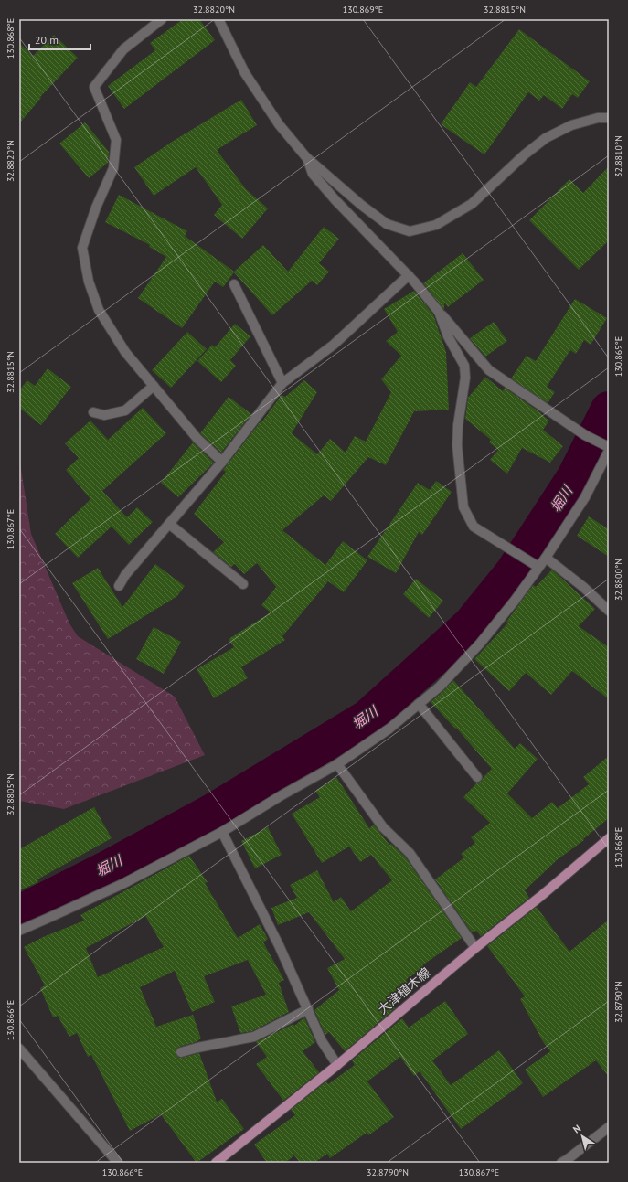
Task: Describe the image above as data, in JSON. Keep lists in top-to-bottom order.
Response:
{
  "streets": {
    "main road": ["大津植木線"]
  },
  "water": ["堀川"],
  "scale_bar": "20 m",
  "north": "top left",
  "coordinates": [
    "32.8820°N",
    "130.869°E",
    "32.8815°N",
    "130.868°E",
    "32.8810°N",
    "130.867°E",
    "32.8800°N",
    "32.8805°N",
    "32.8790°N",
    "130.866°E"
  ]
}
